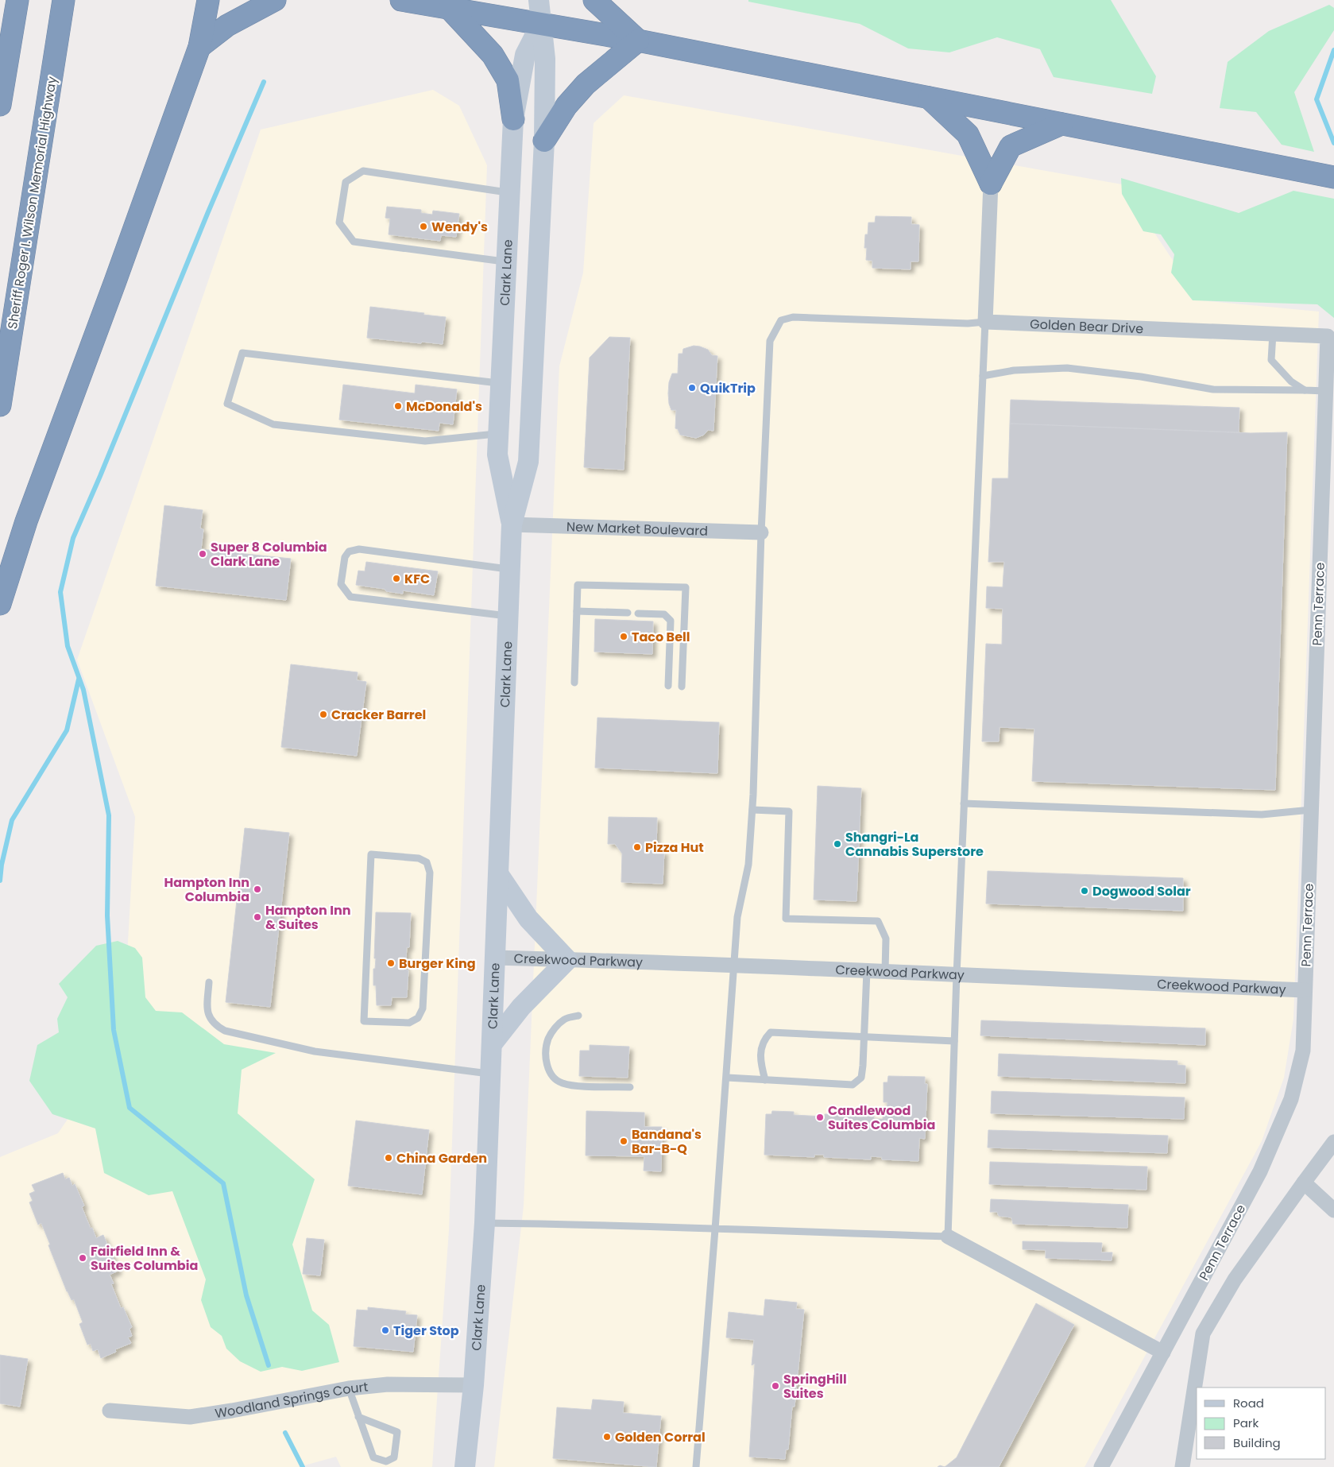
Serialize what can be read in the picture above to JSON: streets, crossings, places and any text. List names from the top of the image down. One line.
{"streets":{"highway":["Sheriff Roger I. Wilson Memorial Highway"],"main road":["Clark Lane"],"street":["Golden Bear Drive","New Market Boulevard","Penn Terrace","Creekwood Parkway","Woodland Springs Court"]},"crossings":[["Clark Lane","New Market Boulevard"],["Clark Lane","Creekwood Parkway"],["Clark Lane","Woodland Springs Court"],["Golden Bear Drive","Penn Terrace"],["Penn Terrace","Creekwood Parkway"]],"places":["Wendy's","QuikTrip","McDonald's","Super 8 Columbia Clark Lane","KFC","Taco Bell","Cracker Barrel","Shangri-La Cannabis Superstore","Pizza Hut","Hampton Inn Columbia","Dogwood Solar","Hampton Inn & Suites","Burger King","Candlewood Suites Columbia","Bandana's Bar-B-Q","China Garden","Fairfield Inn & Suites Columbia","Tiger Stop","SpringHill Suites","Golden Corral"],"legend":["Road","Park","Building"]}
